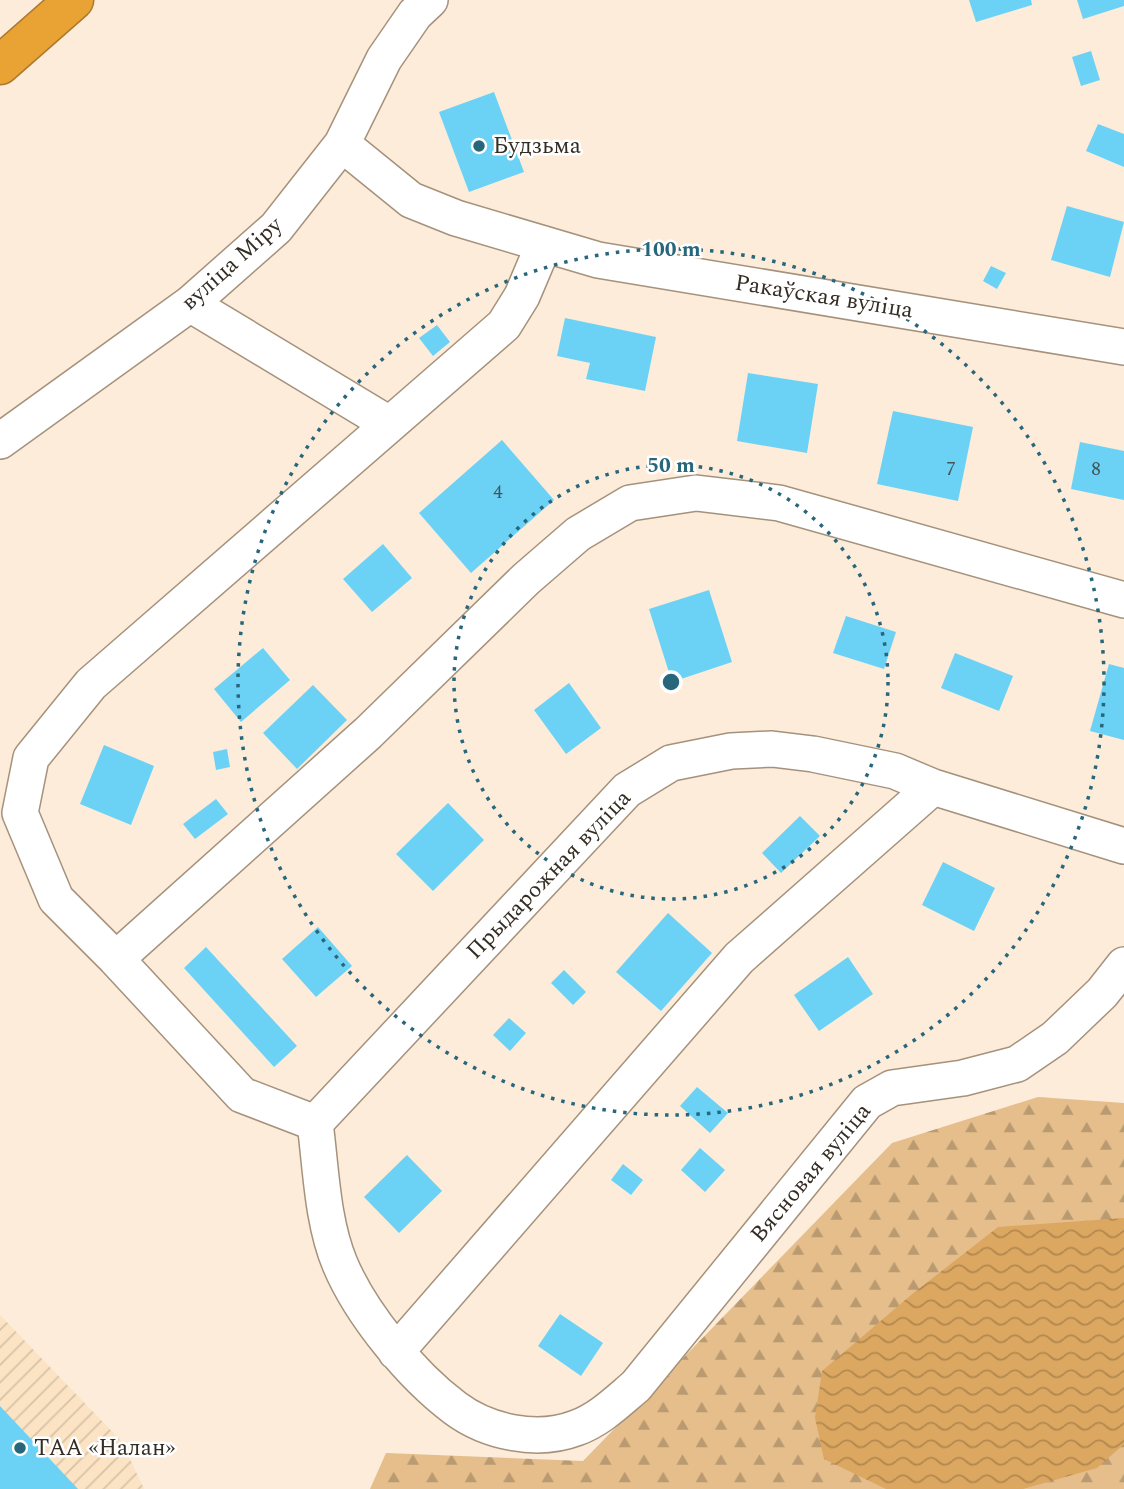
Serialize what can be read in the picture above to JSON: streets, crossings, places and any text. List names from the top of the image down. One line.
{"streets":{"street":["вуліца Міру","Ракаўская вуліца","Прыдарожная вуліца","Вясновая вуліца"]},"crossings":[["вуліца Міру","Ракаўская вуліца"]],"places":["Будзьма","ТАА «Налан»"],"house_numbers":["7","8","4"],"rings":["100 m","50 m"]}
